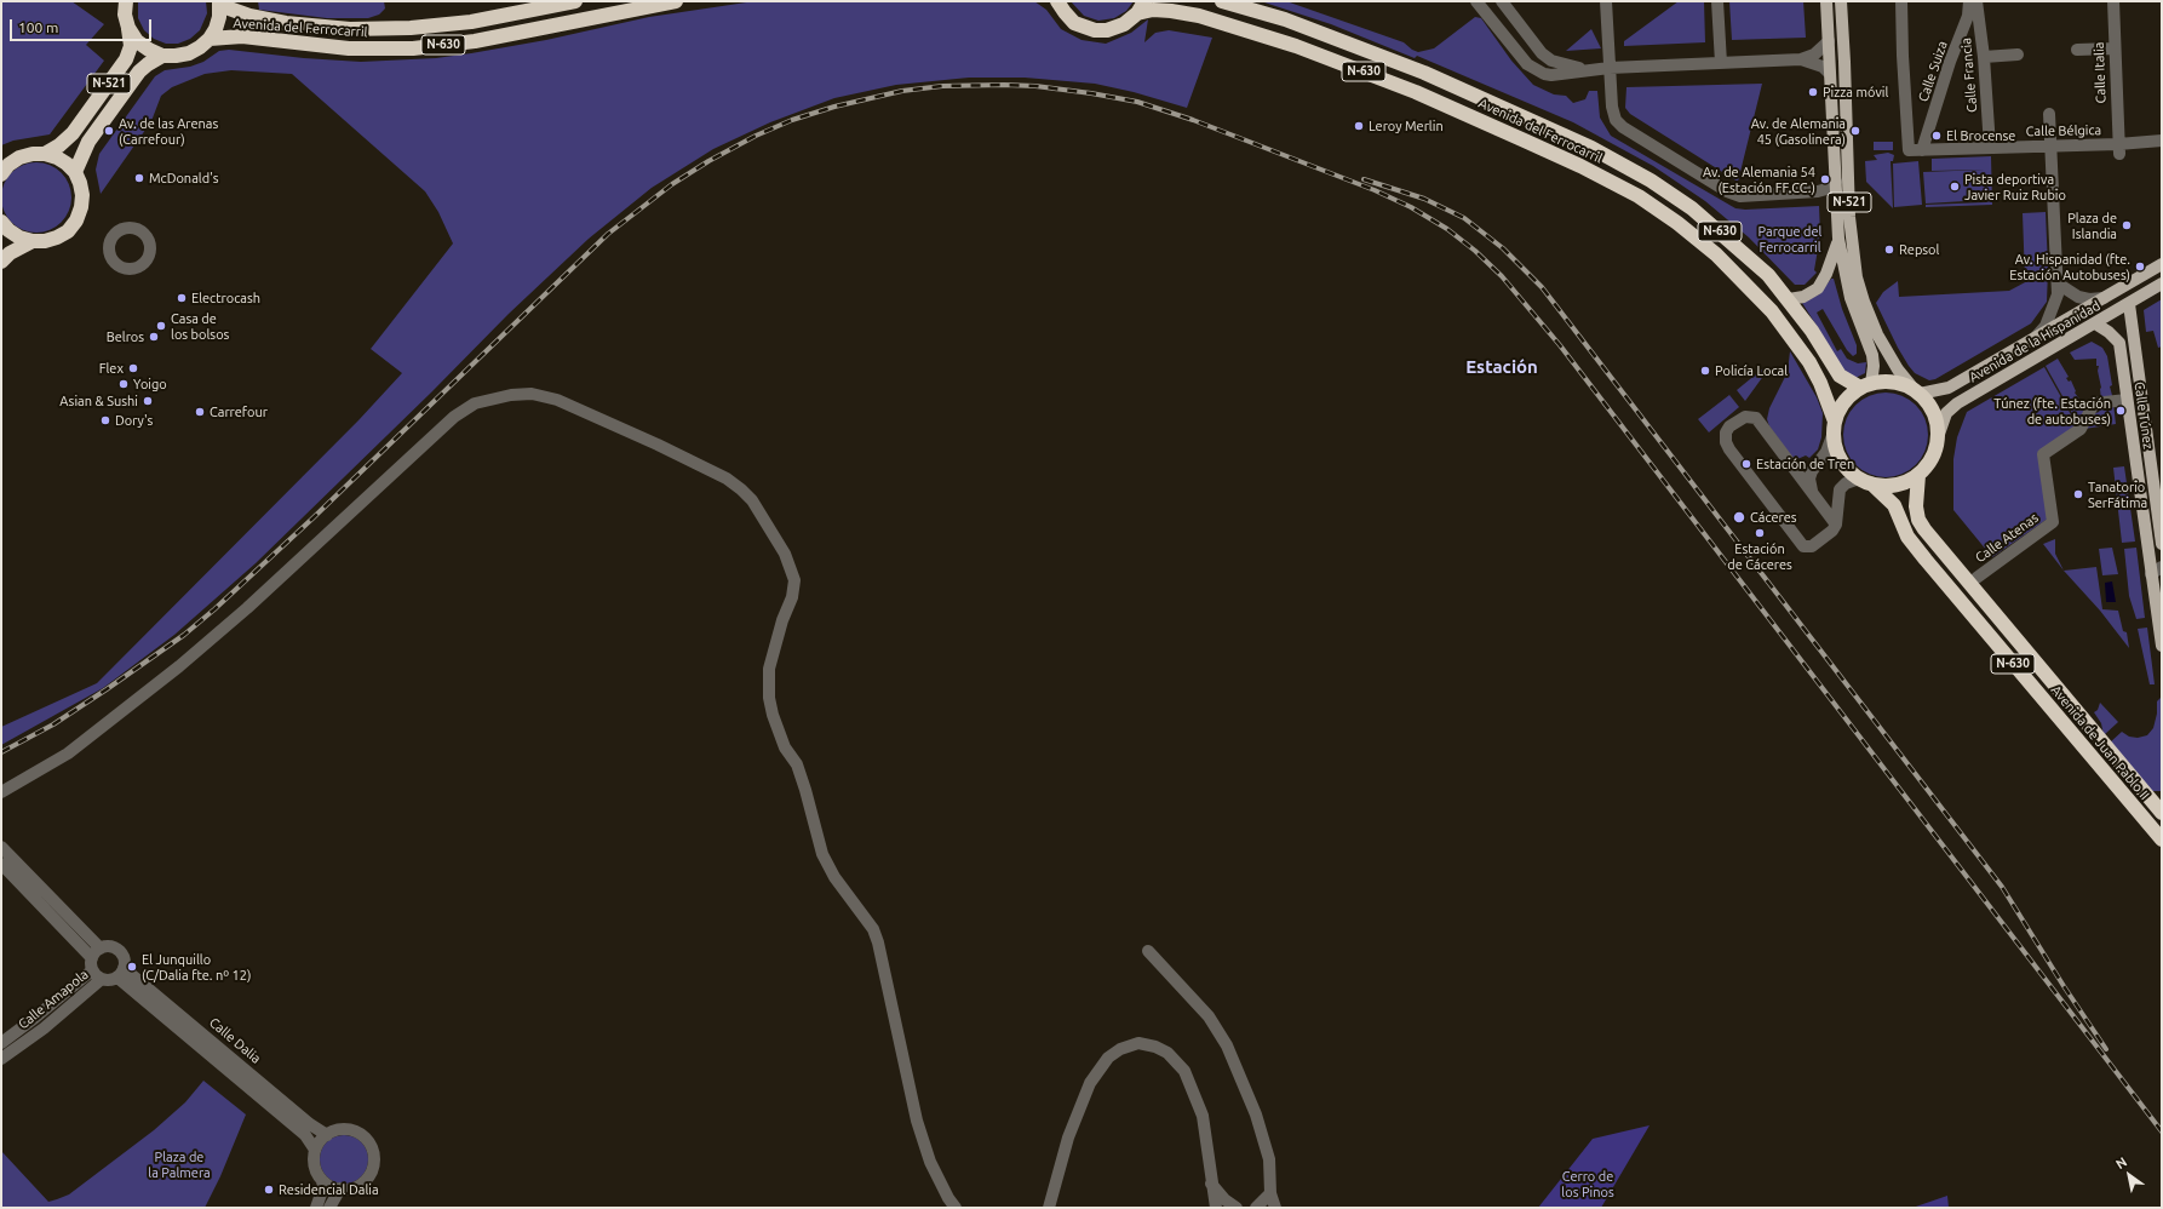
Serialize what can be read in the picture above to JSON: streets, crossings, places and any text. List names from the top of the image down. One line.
{"streets":{"highway":["Avenida del Ferrocarril","N-630","N-521","Avenida de Juan Pablo II"],"main road":["Avenida de la Hispanidad","Calle Túnez"],"street":["Calle Suiza","Calle Italia","Calle Francia","Calle Bélgica","Calle Atenas","Calle Amapola","Calle Dalia"]},"crossings":[["Avenida del Ferrocarril","N-630"],["Avenida del Ferrocarril","N-521"],["Avenida del Ferrocarril","Avenida de la Hispanidad"],["Avenida del Ferrocarril","Avenida de Juan Pablo II"],["N-630","N-521"],["N-630","Avenida de la Hispanidad"],["N-630","Avenida de Juan Pablo II"],["Calle Suiza","Calle Bélgica"],["Calle Italia","Calle Bélgica"],["Calle Francia","Calle Bélgica"],["N-521","Avenida de la Hispanidad"],["N-521","Avenida de Juan Pablo II"],["Avenida de la Hispanidad","Calle Túnez"],["Avenida de la Hispanidad","Avenida de Juan Pablo II"],["Calle Túnez","Calle Atenas"],["Calle Amapola","Calle Dalia"]],"districts":["Estación"],"parks":["Parque del Ferrocarril","Plaza de la Palmera","Cerro de los Pinos"],"places":["Pizza móvil","Leroy Merlin","Av. de las Arenas (Carrefour)","Av. de Alemania 45 (Gasolinera)","El Brocense","McDonald's","Av. de Alemania 54 (Estación FF.CC.)","Pista deportiva Javier Ruiz Rubio","Plaza de Islandia","Repsol","Av. Hispanidad (fte. Estación Autobuses)","Electrocash","Casa de los bolsos","Belros","Flex","Policía Local","Yoigo","Asian & Sushi","Túnez (fte. Estación de autobuses)","Carrefour","Dory's","Estación de Tren","Tanatorio SerFátima","Cáceres","Estación de Cáceres","El Junquillo (C/Dalia fte. nº 12)","Residencial Dalia"],"scale_bar":"100 m","north":"top left"}
